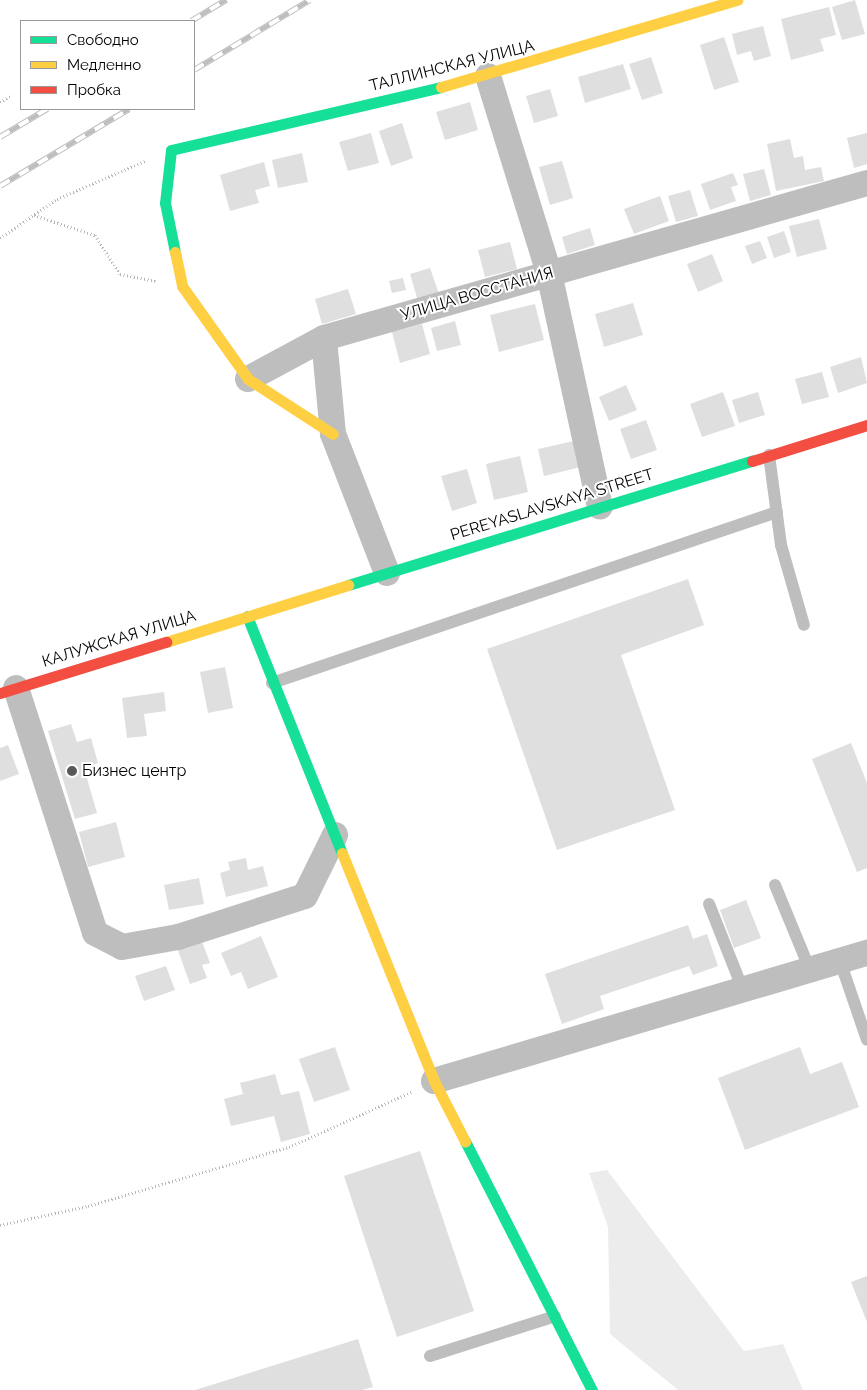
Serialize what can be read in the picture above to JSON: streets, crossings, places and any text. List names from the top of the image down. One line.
{"streets":{"street":["ТАЛЛИНСКАЯ УЛИЦА","УЛИЦА ВОССТАНИЯ","PEREYASLAVSKAYA STREET","КАЛУЖСКАЯ УЛИЦА"]},"crossings":[["PEREYASLAVSKAYA STREET","КАЛУЖСКАЯ УЛИЦА"]],"places":["Бизнес центр"],"legend":["Свободно","Медленно","Пробка"]}
